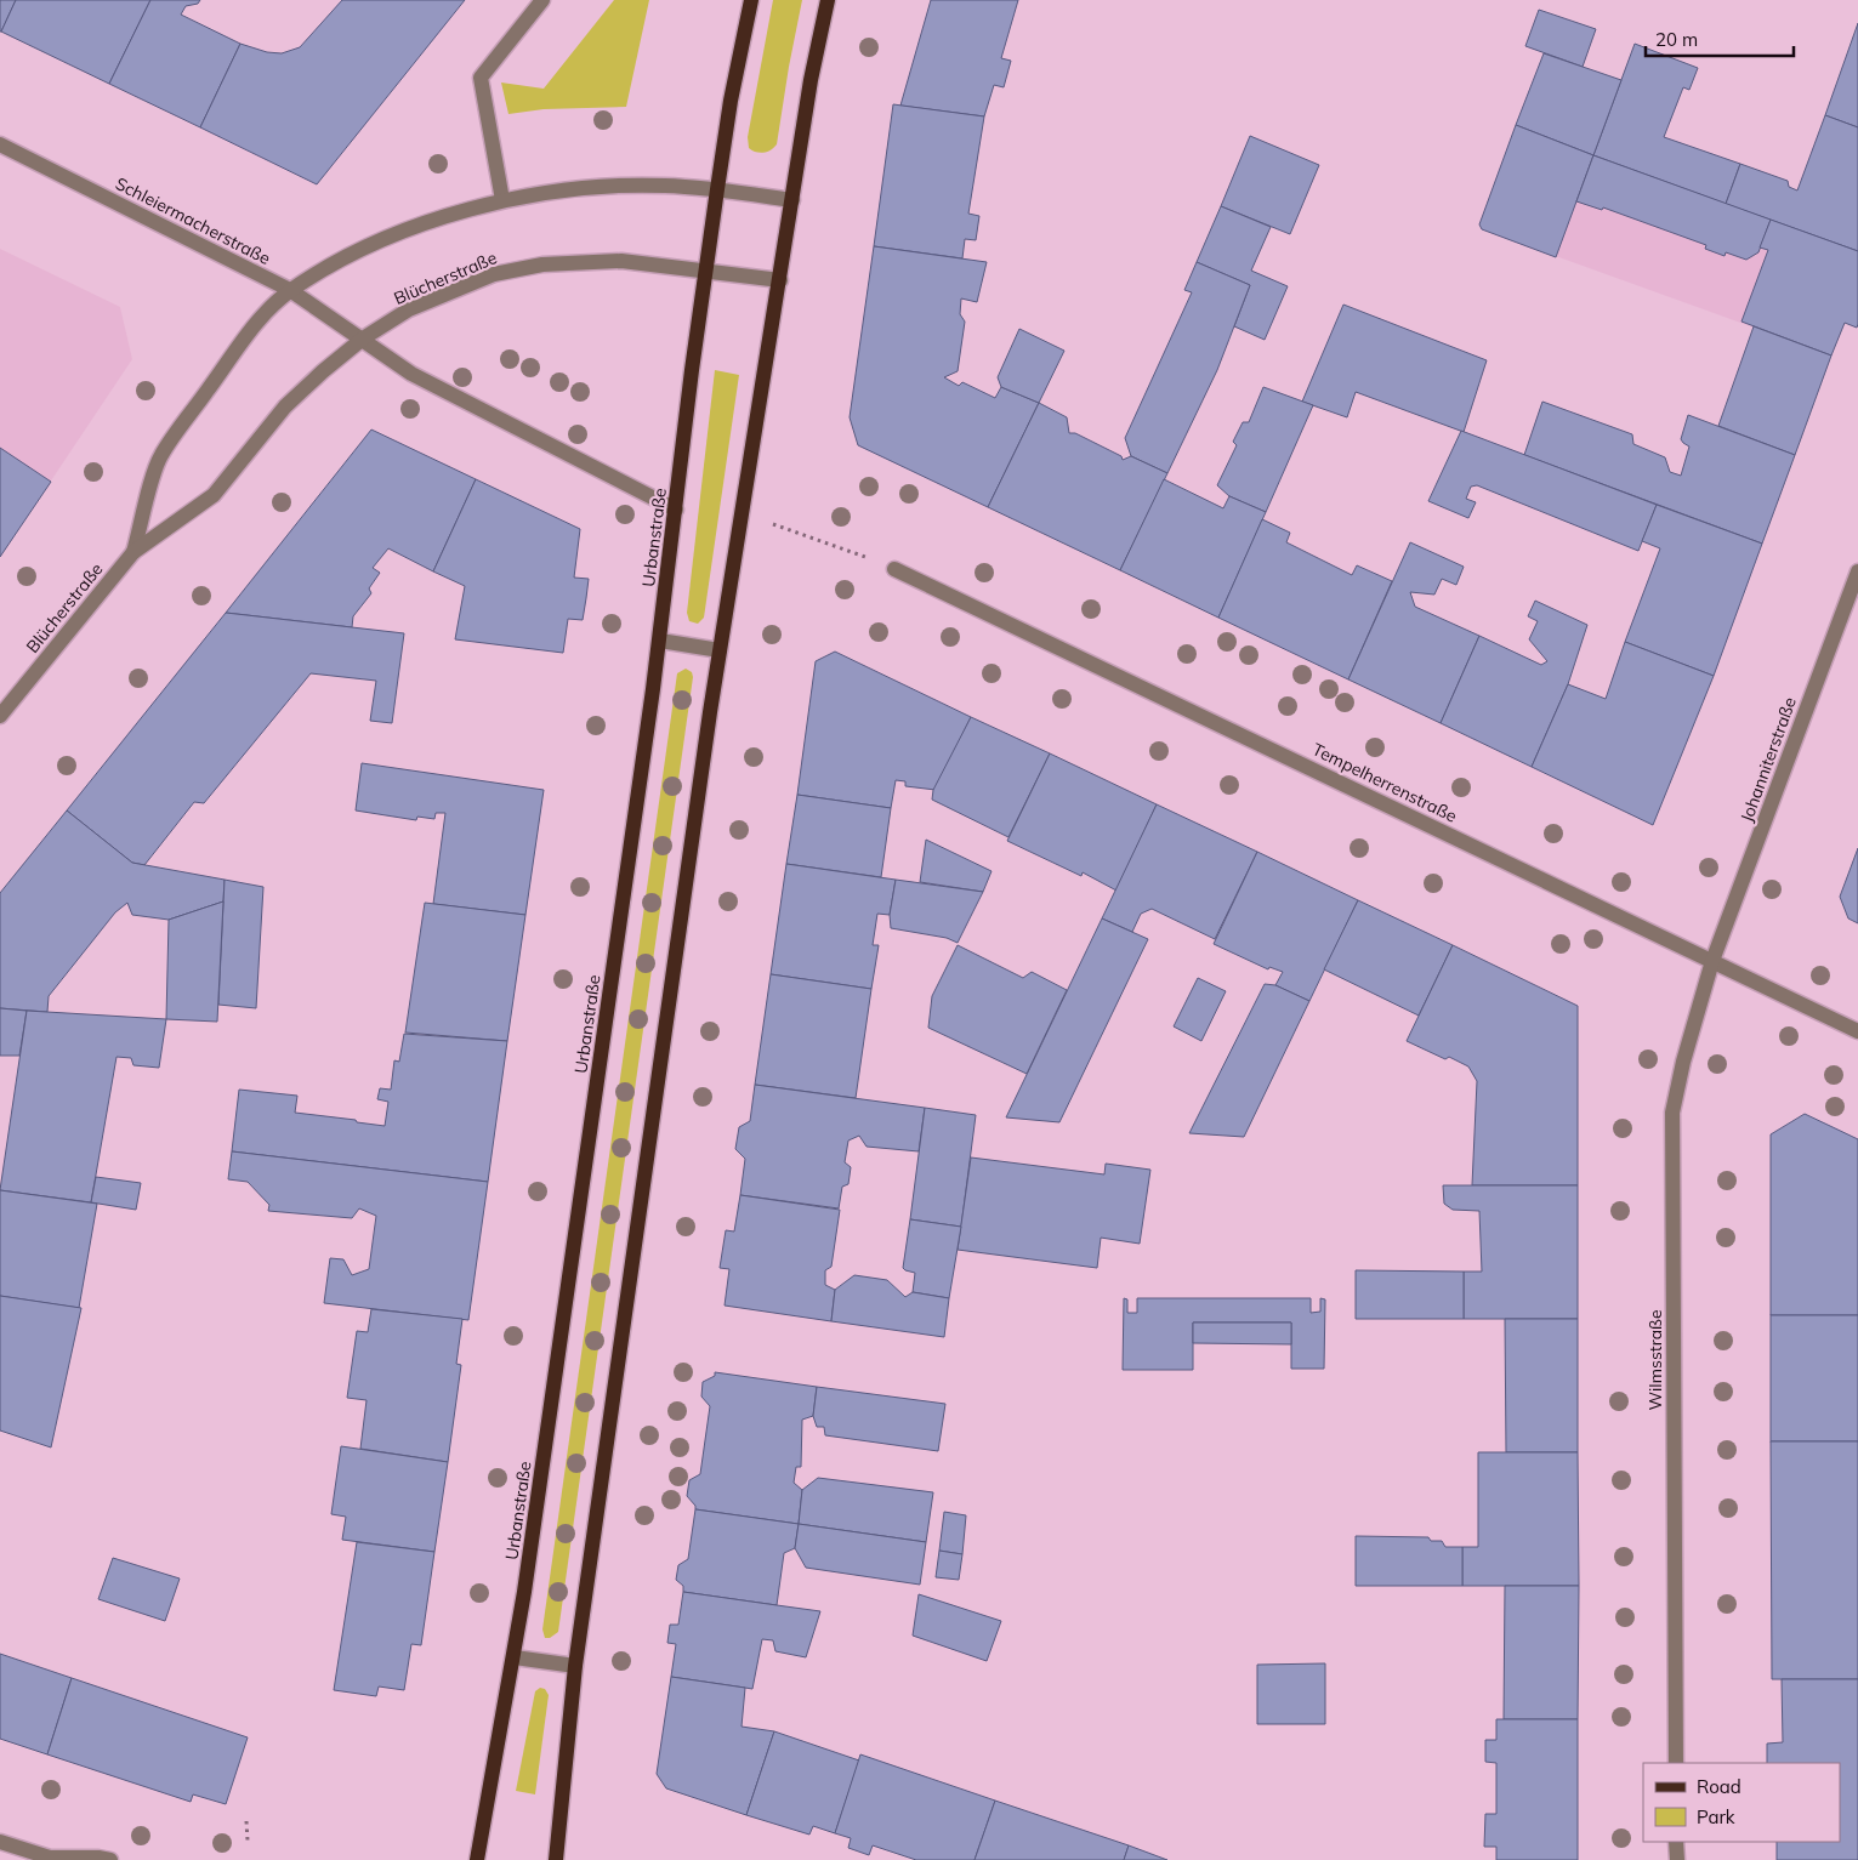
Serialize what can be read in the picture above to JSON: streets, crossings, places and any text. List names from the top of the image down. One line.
{"streets":{"main road":["Urbanstraße"],"street":["Schleiermacherstraße","Blücherstraße","Johanniterstraße","Tempelherrenstraße","Wilmsstraße"]},"crossings":[["Schleiermacherstraße","Blücherstraße"],["Schleiermacherstraße","Urbanstraße"],["Blücherstraße","Urbanstraße"],["Johanniterstraße","Tempelherrenstraße"],["Johanniterstraße","Wilmsstraße"],["Tempelherrenstraße","Wilmsstraße"]],"legend":["Road","Park"],"scale_bar":"20 m"}
